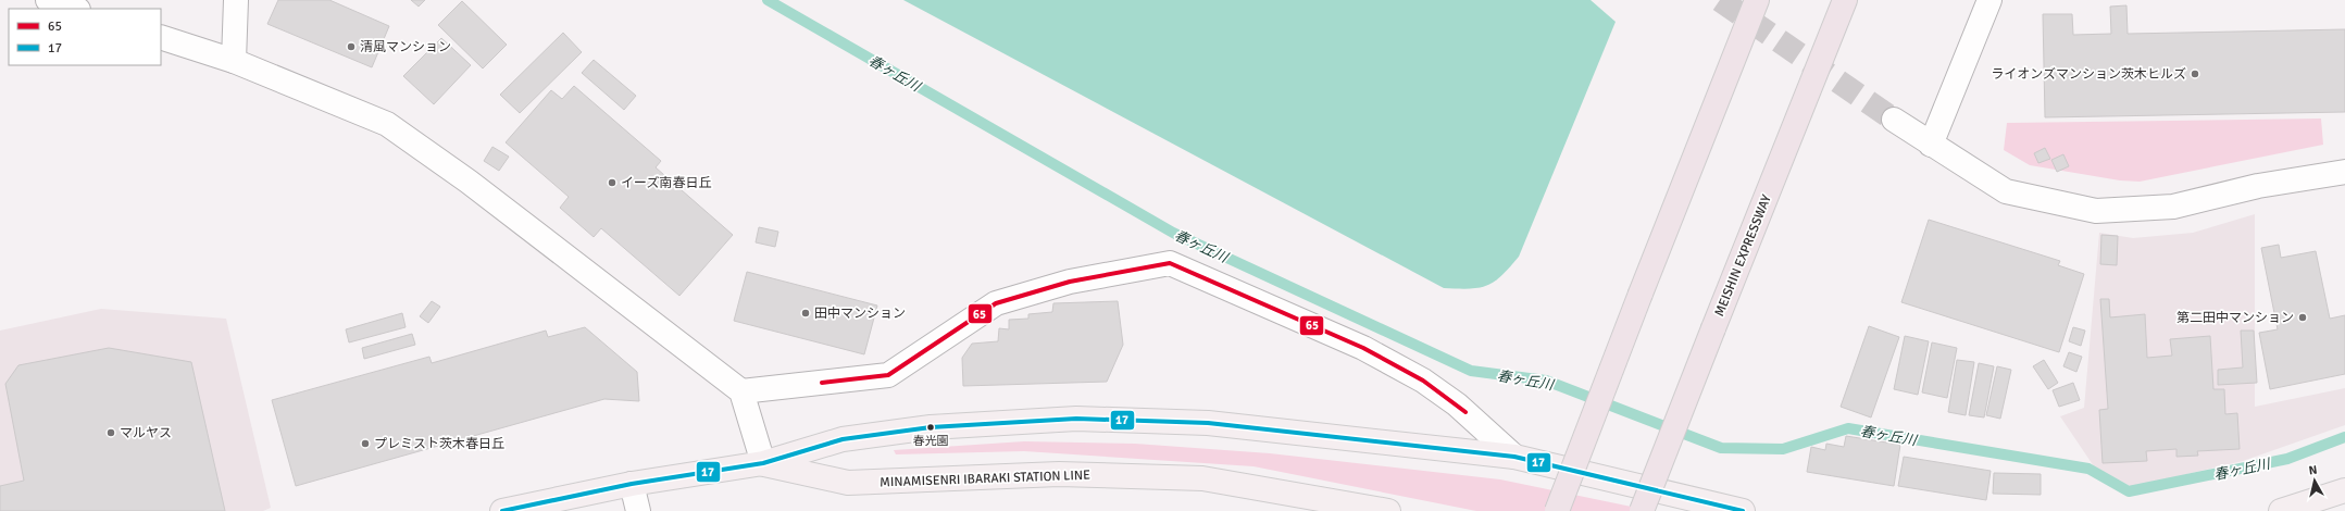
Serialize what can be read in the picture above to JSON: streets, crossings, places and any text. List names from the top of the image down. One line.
{"streets":{"highway":["MEISHIN EXPRESSWAY"],"main road":["MINAMISENRI IBARAKI STATION LINE"]},"water":["春ヶ丘川"],"places":["清風マンション","ライオンズマンション茨木ヒルズ","イーズ南春日丘","田中マンション","第二田中マンション","春光園","マルヤス","プレミスト茨木春日丘"],"lines":["transit line 65","transit line 17"],"legend":["65","17"],"north":"top"}
